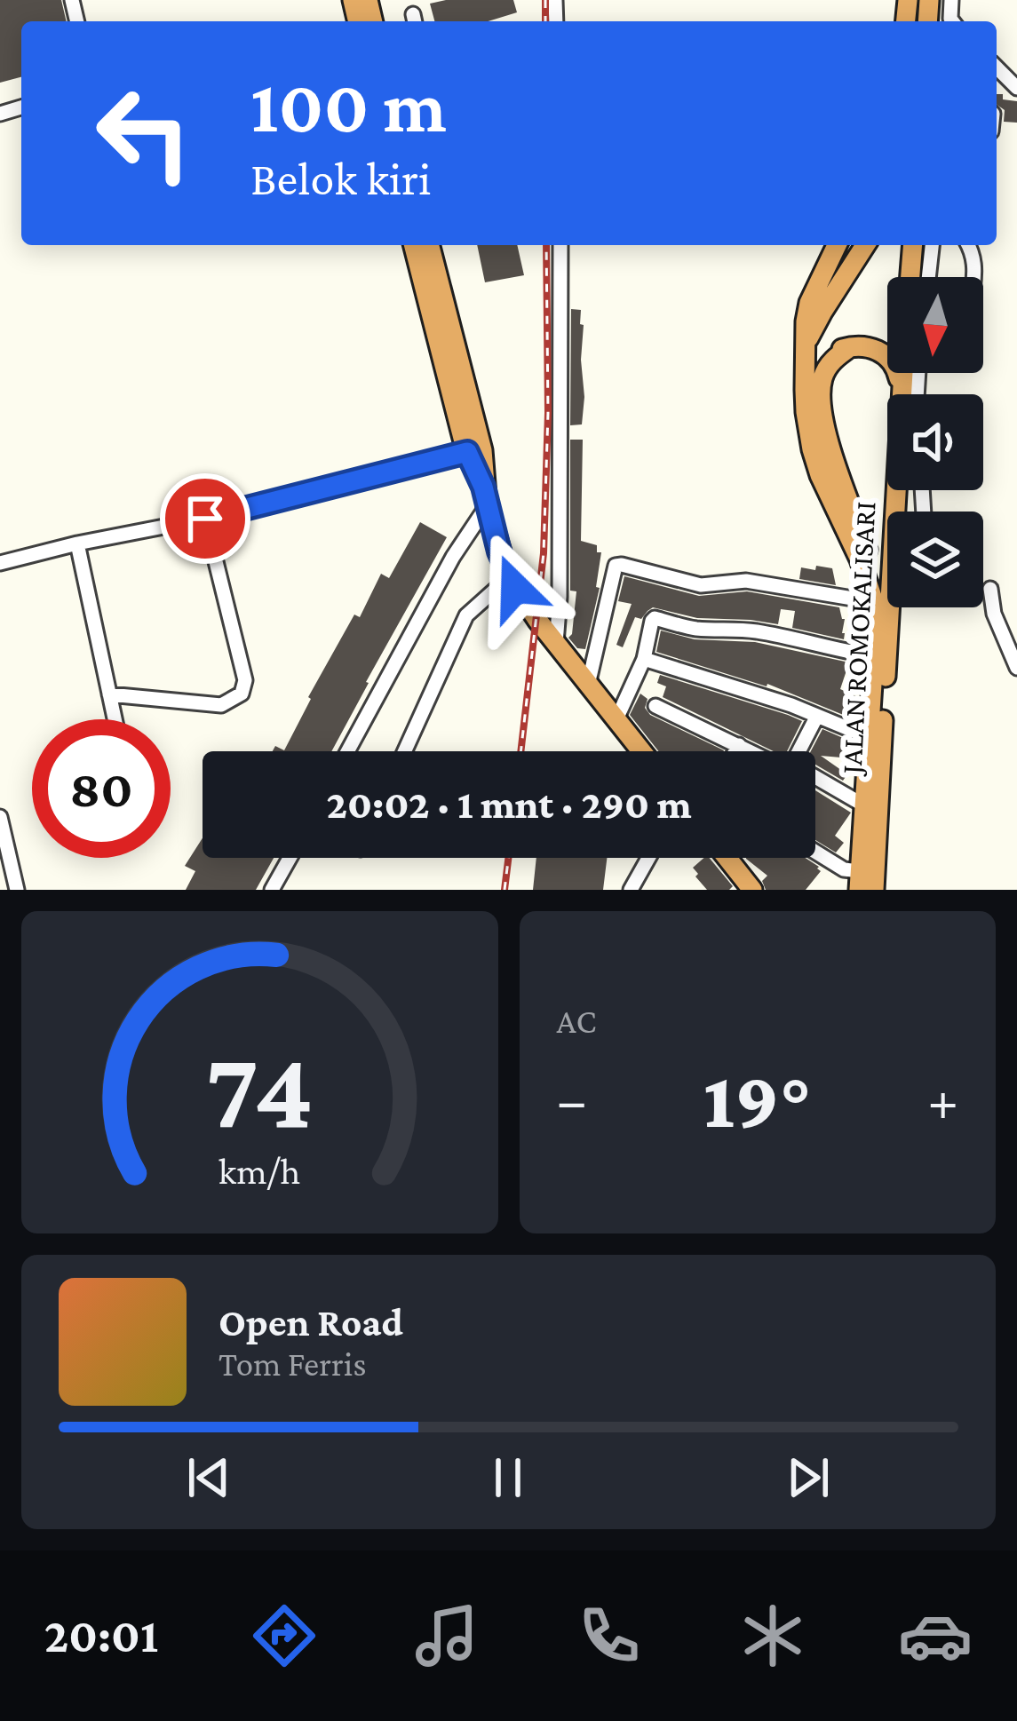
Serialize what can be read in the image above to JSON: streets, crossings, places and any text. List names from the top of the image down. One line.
{"streets":{"highway":["JALAN ROMOKALISARI"]},"north":"bottom","page":{"turn":["100 m","Belok kiri"],"limit":"80","trip":"20:02 · 1 mnt · 290 m","tile":"AC","heat":["−","19°","+"],"song":["Open Road","Tom Ferris"],"tabs":"20:01","gauge":["74","km/h"]}}
